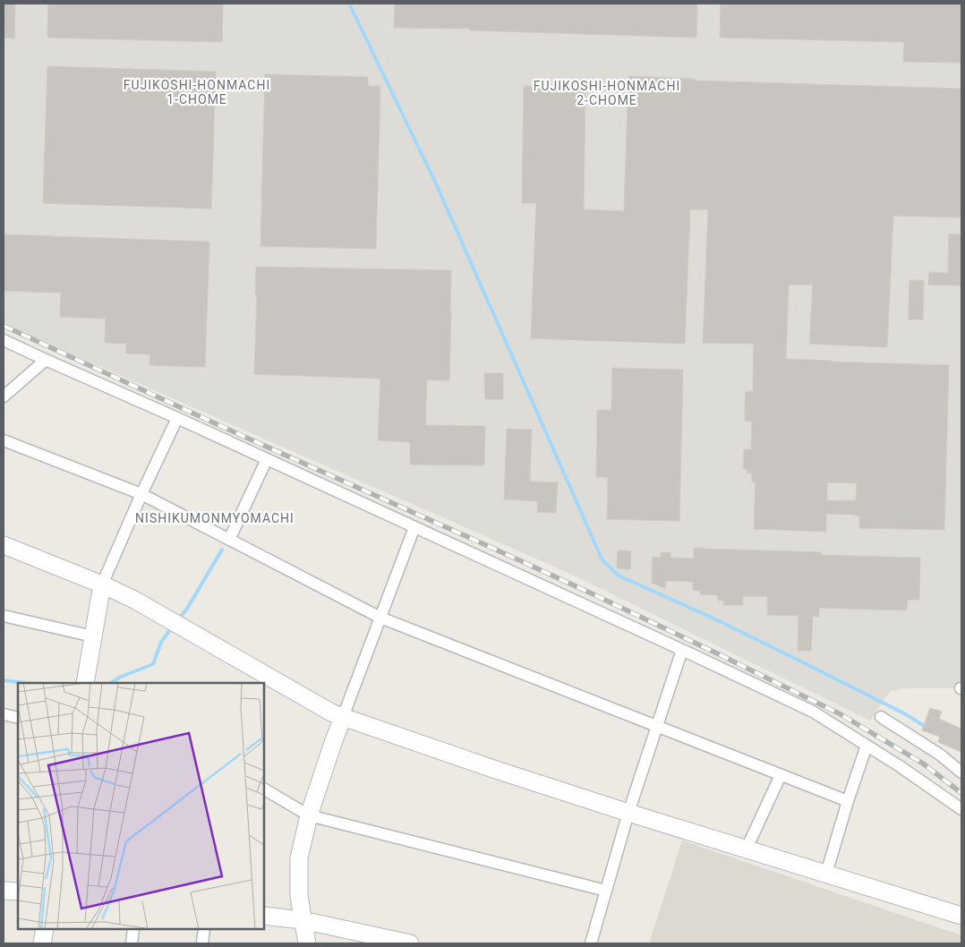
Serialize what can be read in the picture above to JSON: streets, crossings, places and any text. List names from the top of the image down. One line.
{"districts":["FUJIKOSHI-HONMACHI 1-CHOME","FUJIKOSHI-HONMACHI 2-CHOME","NISHIKUMONMYOMACHI"]}
